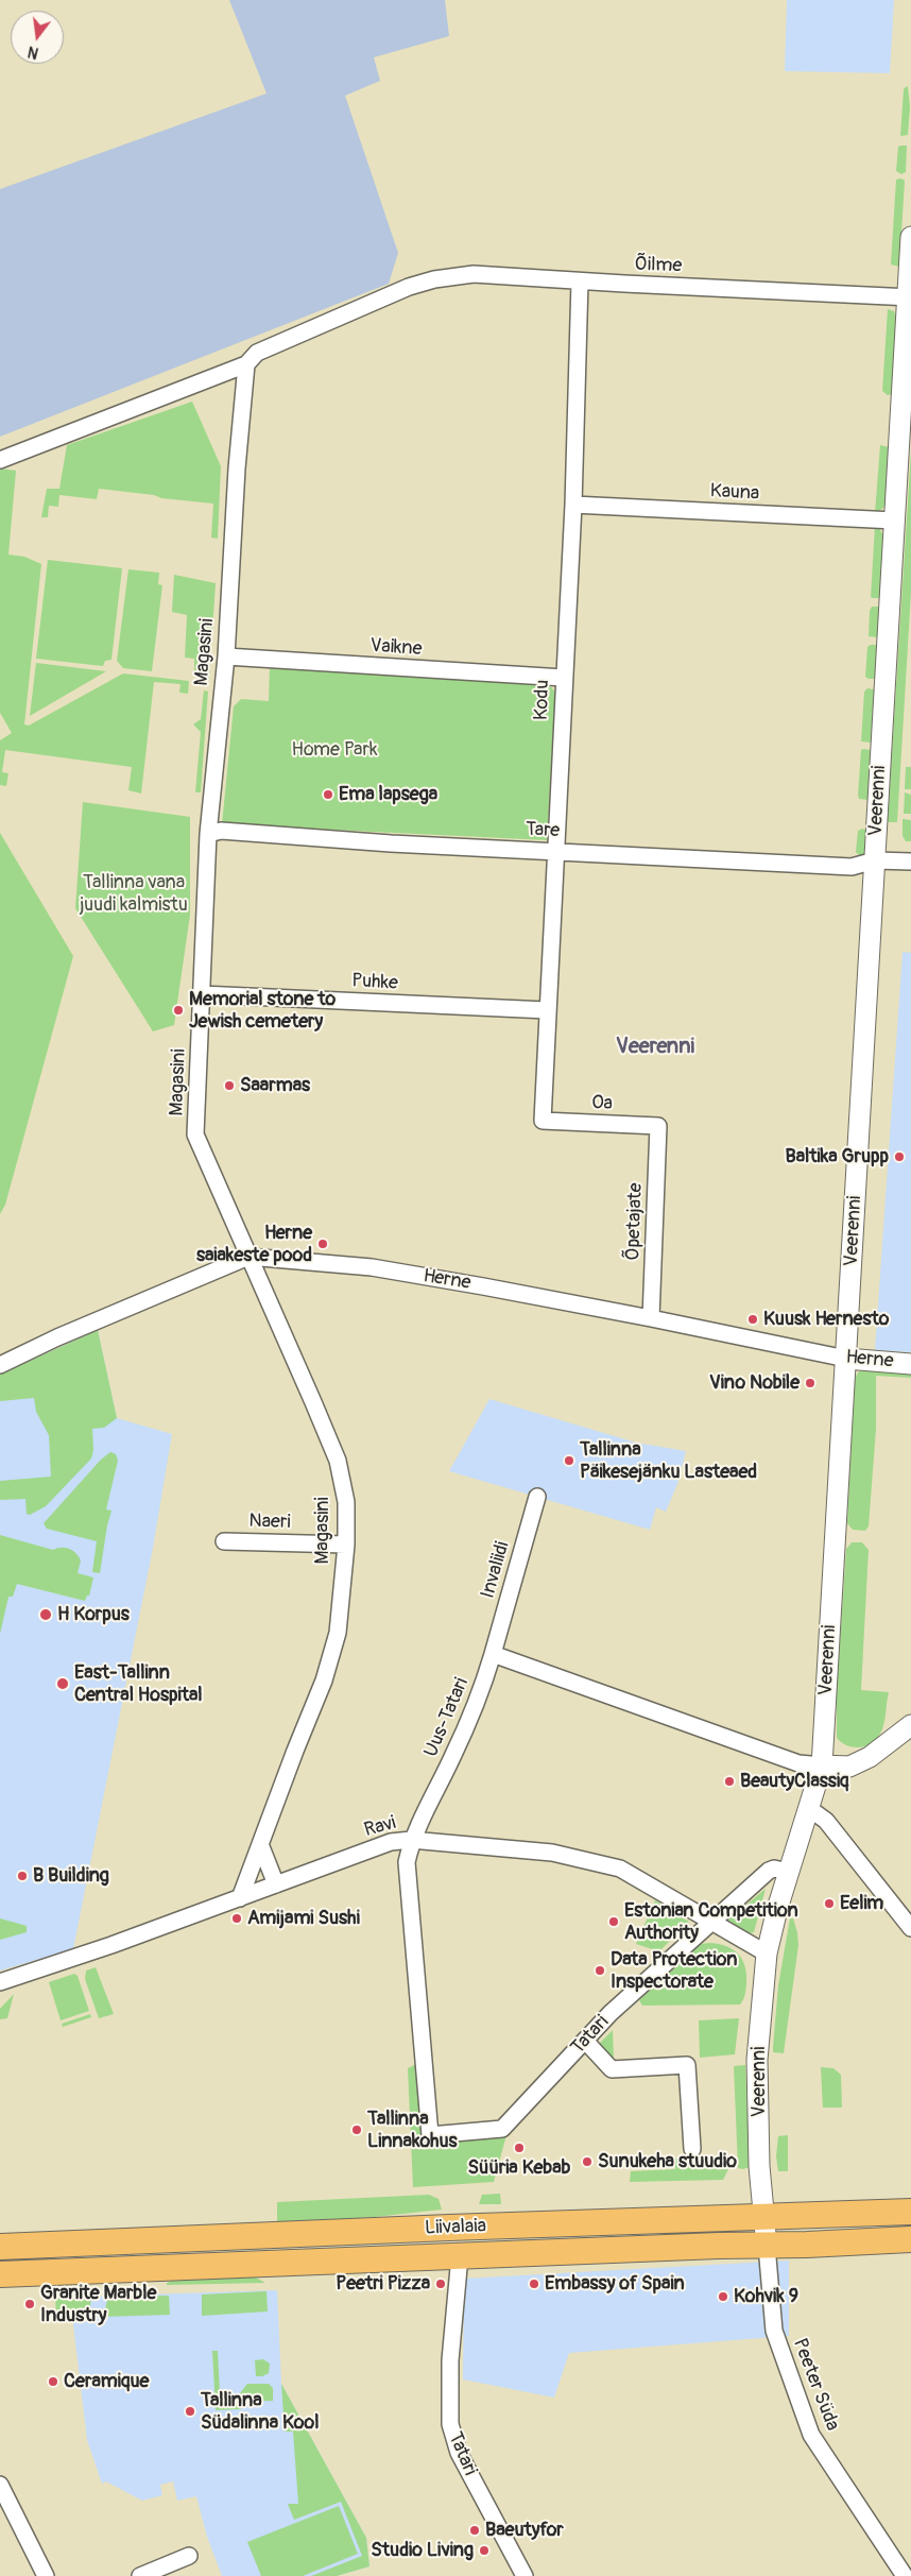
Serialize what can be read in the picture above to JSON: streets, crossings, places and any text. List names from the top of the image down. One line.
{"streets":{"main road":["Liivalaia"],"street":["Õilme","Kauna","Vaikne","Magasini","Kodu","Veerenni","Tare","Puhke","Oa","Õpetajate","Herne","Naeri","Invaliidi","Uus-Tatari","Ravi","Tatari","Peeter Süda"]},"crossings":[["Õilme","Magasini"],["Õilme","Kodu"],["Õilme","Veerenni"],["Kauna","Kodu"],["Kauna","Veerenni"],["Vaikne","Magasini"],["Vaikne","Kodu"],["Magasini","Tare"],["Magasini","Puhke"],["Magasini","Herne"],["Magasini","Naeri"],["Magasini","Ravi"],["Kodu","Tare"],["Kodu","Puhke"],["Kodu","Oa"],["Veerenni","Tare"],["Veerenni","Herne"],["Veerenni","Ravi"],["Veerenni","Tatari"],["Veerenni","Liivalaia"],["Veerenni","Peeter Süda"],["Oa","Õpetajate"],["Õpetajate","Herne"],["Invaliidi","Uus-Tatari"],["Uus-Tatari","Ravi"],["Uus-Tatari","Tatari"],["Ravi","Tatari"],["Tatari","Liivalaia"],["Liivalaia","Peeter Süda"]],"districts":["Veerenni"],"parks":["Home Park","Tallinna vana juudi kalmistu"],"places":["Ema lapsega","Memorial stone to Jewish cemetery","Saarmas","Baltika Grupp","Herne saiakeste pood","Kuusk Hernesto","Vino Nobile","Tallinna Päikesejänku Lasteaed","H Korpus","East-Tallinn Central Hospital","BeautyClassiq","B Building","Eelim","Amijami Sushi","Estonian Competition Authority","Data Protection Inspectorate","Tallinna Linnakohus","Süüria Kebab","Sunukeha stuudio","Peetri Pizza","Embassy of Spain","Kohvik 9","Granite Marble Industry","Ceramique","Tallinna Südalinna Kool","Baeutyfor","Studio Living"],"north":"bottom"}
